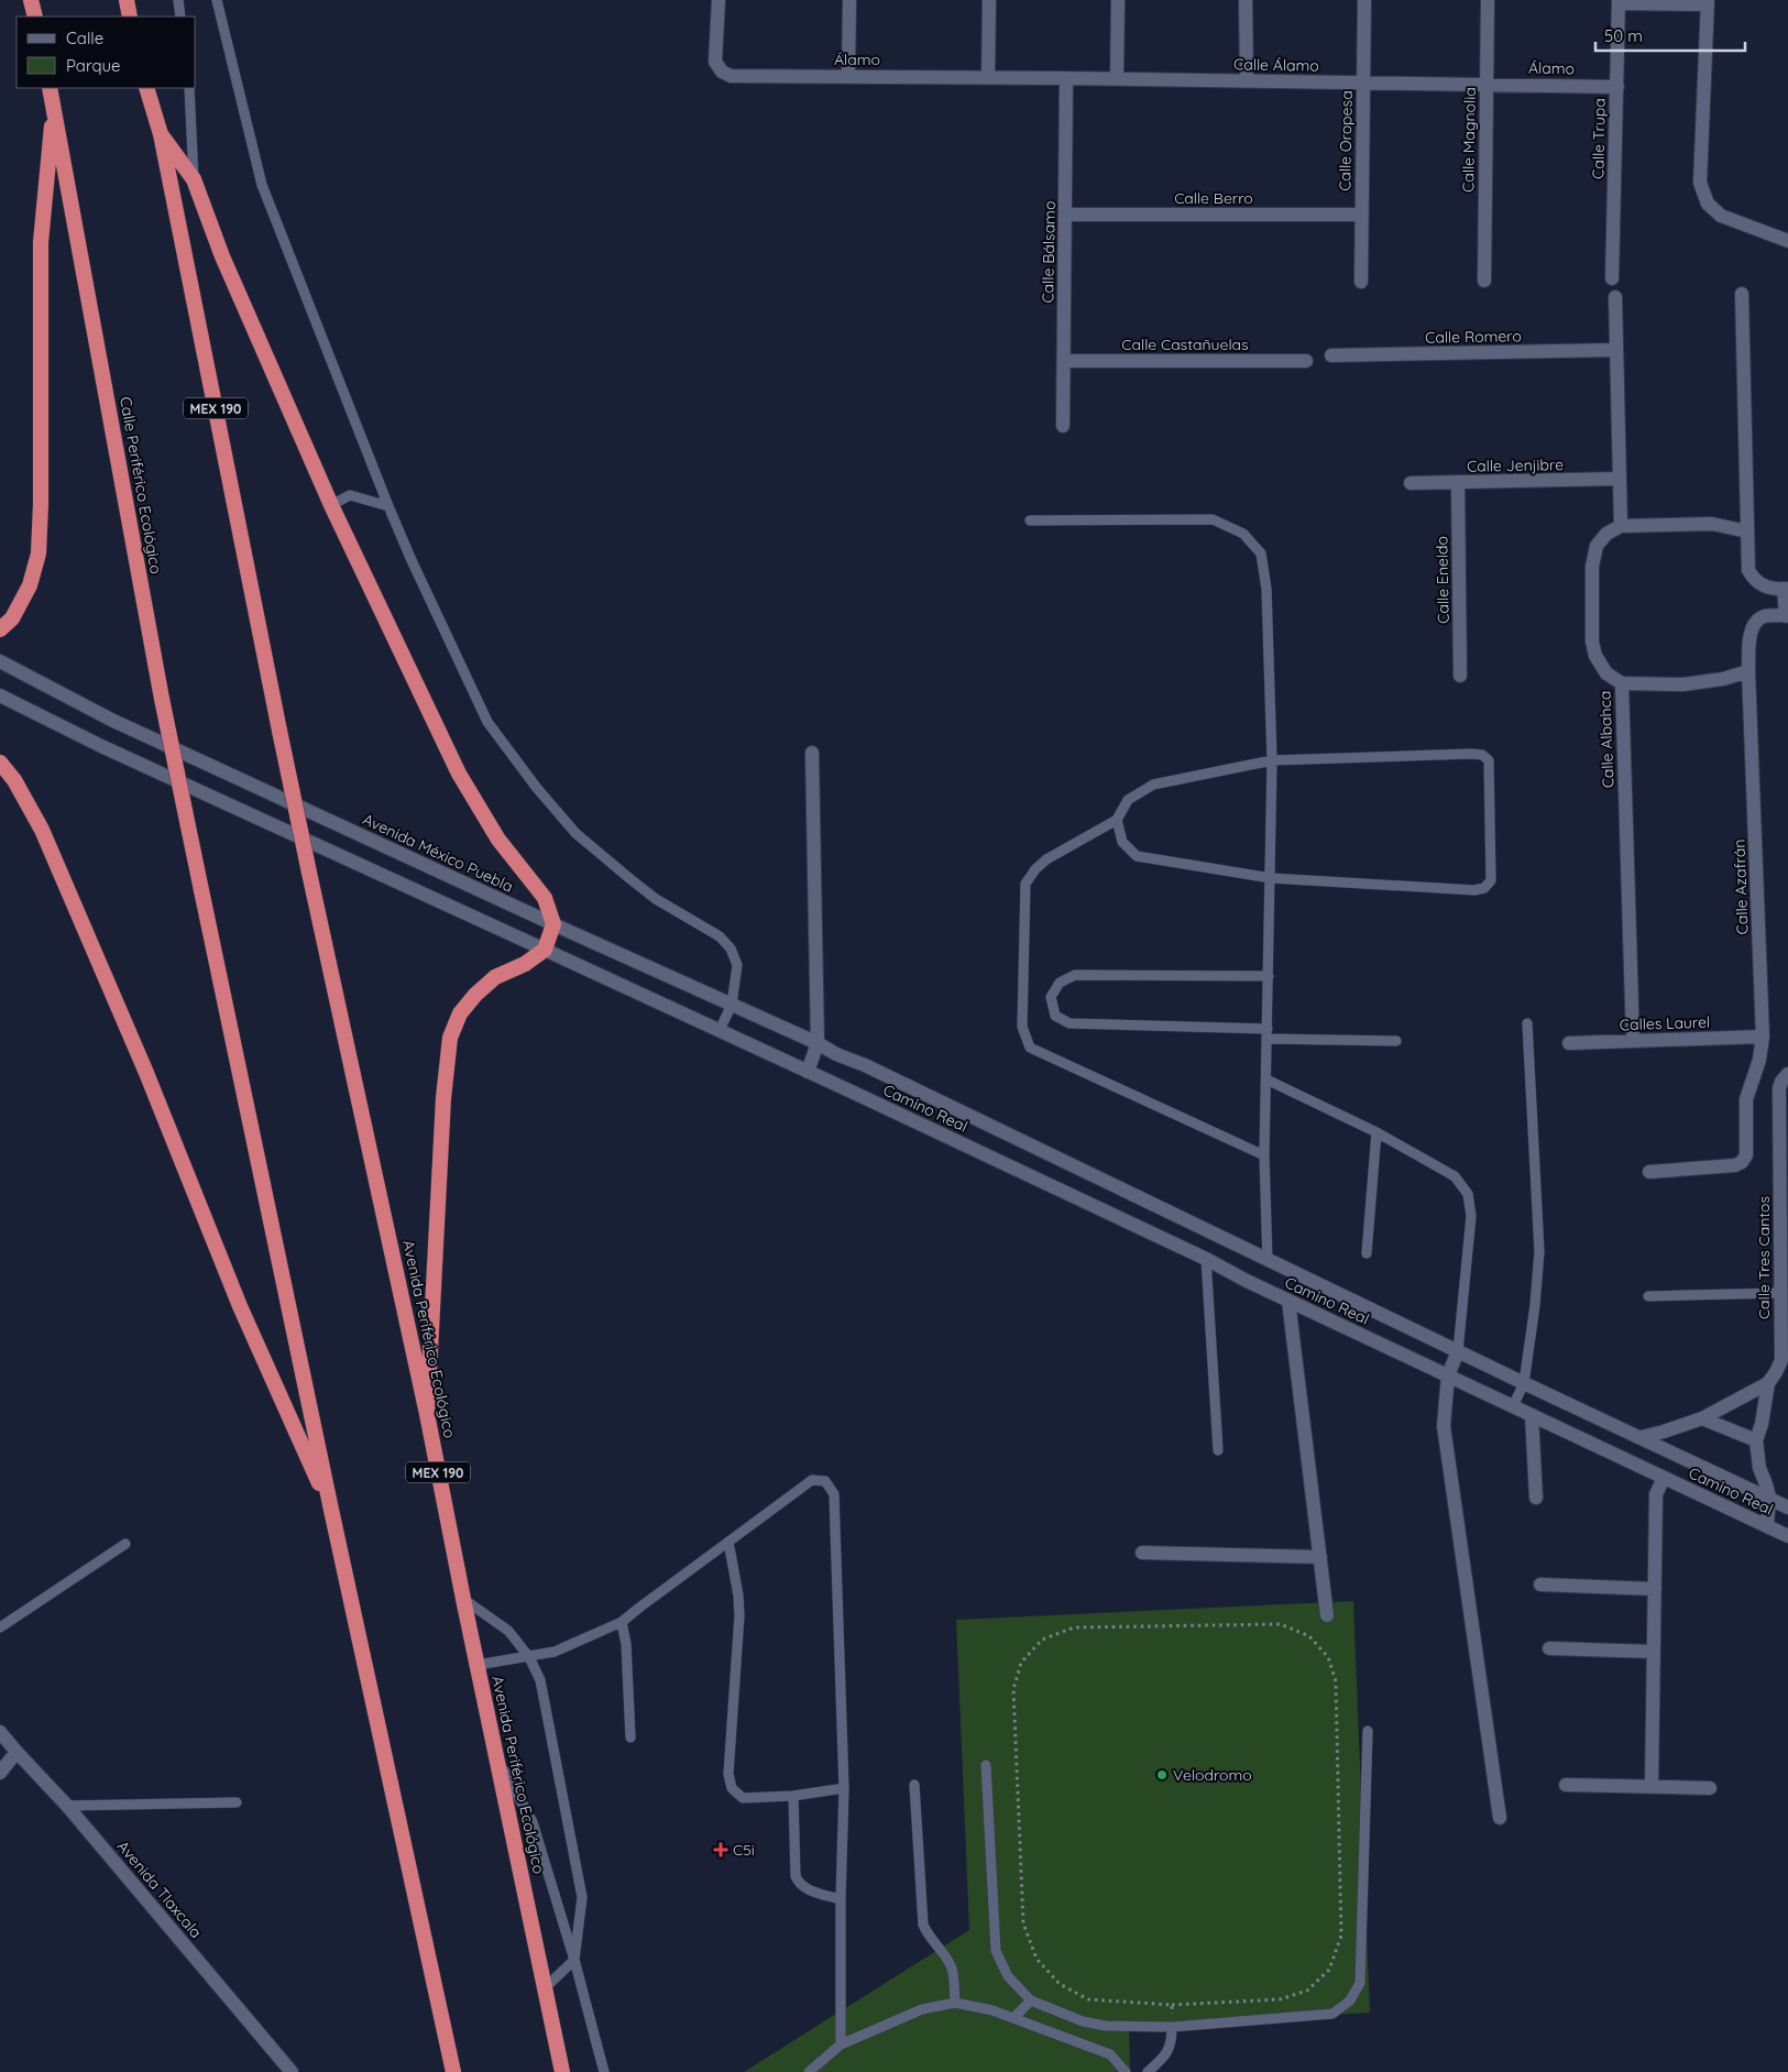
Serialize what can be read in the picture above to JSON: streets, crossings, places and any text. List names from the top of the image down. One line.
{"streets":{"highway":["MEX 190","Calle Periférico Ecológico","Avenida Periférico Ecológico"],"street":["Álamo","Calle Álamo","Calle Trupa","Calle Magnolia","Calle Oropesa","Calle Berro","Calle Bálsamo","Calle Romero","Calle Castañuelas","Calle Jenjibre","Calle Eneldo","Calle Albahca","Avenida México Puebla","Calle Azafrán","Calles Laurel","Camino Real","Calle Tres Cantos","Avenida Tlaxcala"]},"crossings":[["Álamo","Calle Álamo"],["Álamo","Calle Trupa"],["Álamo","Calle Magnolia"],["Álamo","Calle Bálsamo"],["Calle Álamo","Calle Magnolia"],["Calle Álamo","Calle Oropesa"],["Calle Álamo","Calle Bálsamo"],["Calle Oropesa","Calle Berro"],["Calle Berro","Calle Bálsamo"],["Calle Bálsamo","Calle Castañuelas"],["MEX 190","Avenida Periférico Ecológico"],["Calle Jenjibre","Calle Eneldo"],["Calle Albahca","Calles Laurel"],["Avenida México Puebla","Camino Real"],["Calle Azafrán","Calles Laurel"],["Camino Real","Calle Tres Cantos"]],"places":{"other":["Velodromo"],"health":["C5i"]},"legend":["Calle","Parque"],"scale_bar":"50 m"}
